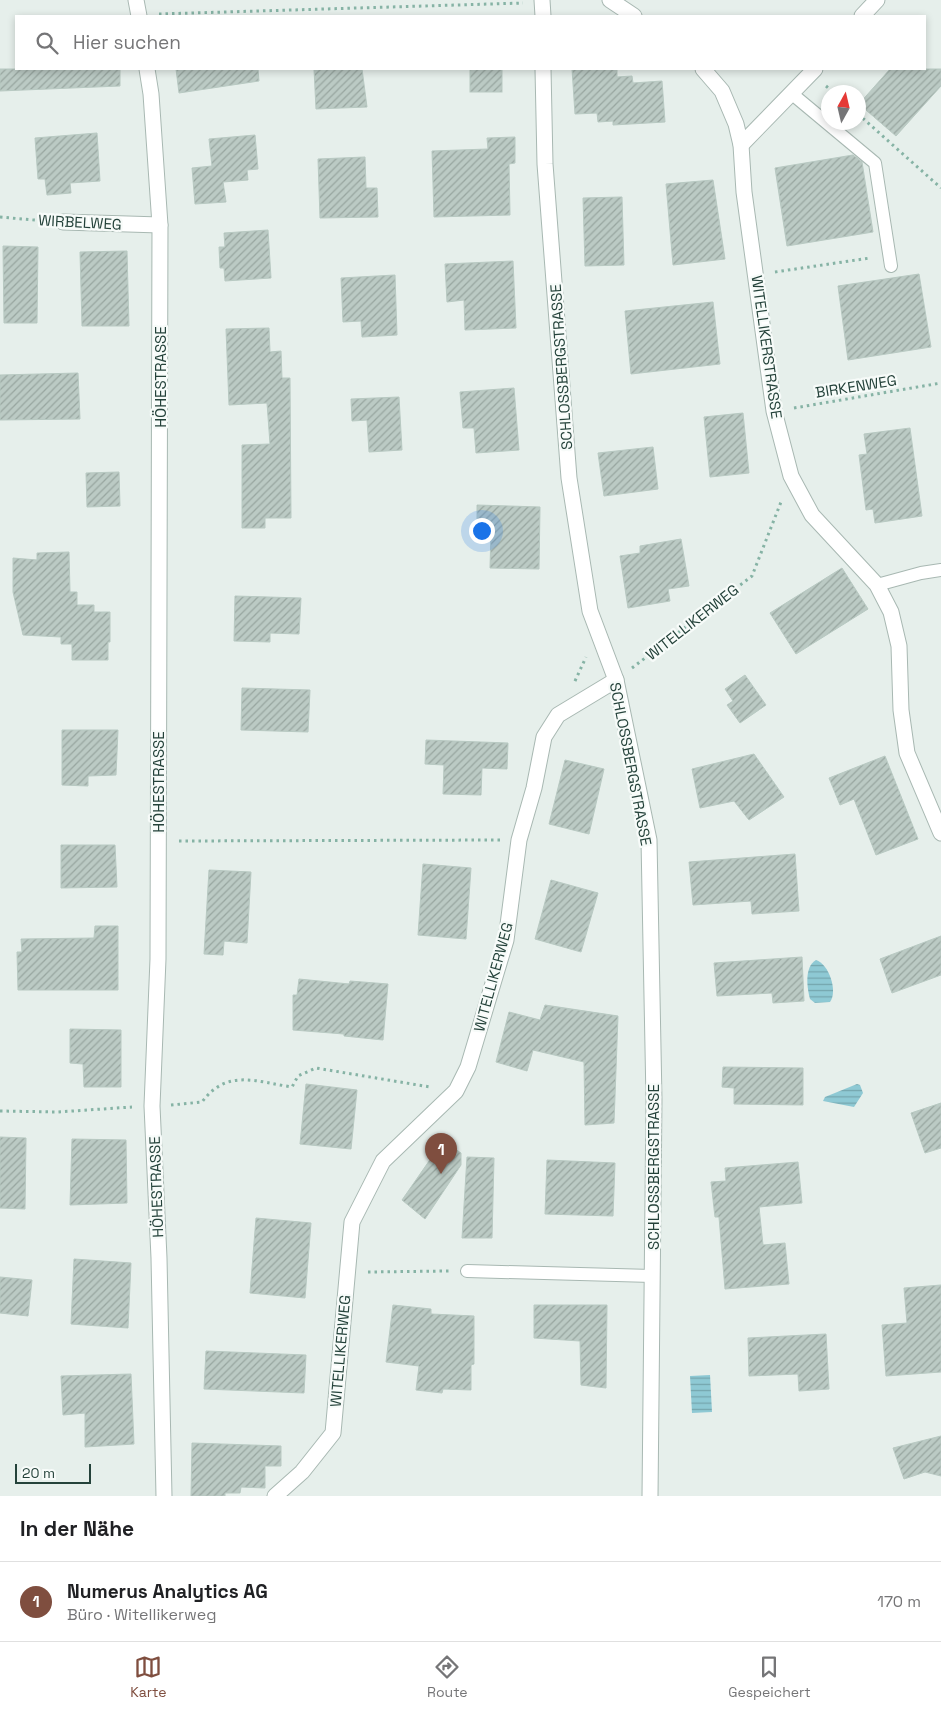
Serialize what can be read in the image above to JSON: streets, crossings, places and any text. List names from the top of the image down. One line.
{"streets":{"street":["WIRBELWEG","WITELLIKERSTRASSE","SCHLOSSBERGSTRASSE","HÖHESTRASSE","WITELLIKERWEG"],"path":["BIRKENWEG"]},"crossings":[["WIRBELWEG","HÖHESTRASSE"],["WITELLIKERSTRASSE","BIRKENWEG"],["WITELLIKERSTRASSE","WITELLIKERWEG"],["SCHLOSSBERGSTRASSE","WITELLIKERWEG"]],"scale_bar":"20 m","north":"top","page":{"search":"Hier suchen","pins":"1","scale":"20 m","heading":"In der Nähe","list":[{"mark":"1","name":"Numerus Analytics AG","note":"Büro · Witellikerweg","value":"170 m"}],"nav":["Karte","Route","Gespeichert"]}}
